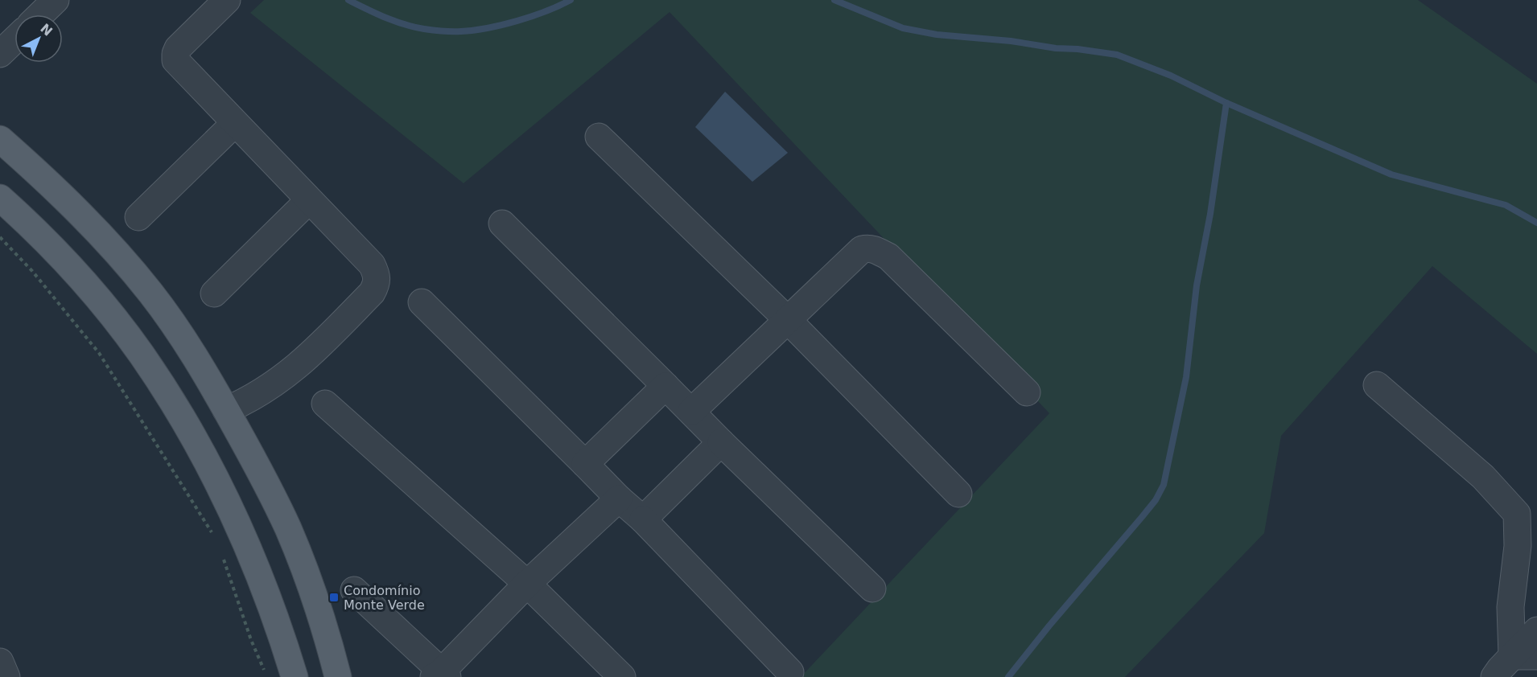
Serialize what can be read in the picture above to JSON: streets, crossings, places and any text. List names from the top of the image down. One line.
{"places":{"transit":["Condomínio Monte Verde"]},"north":"top right"}
